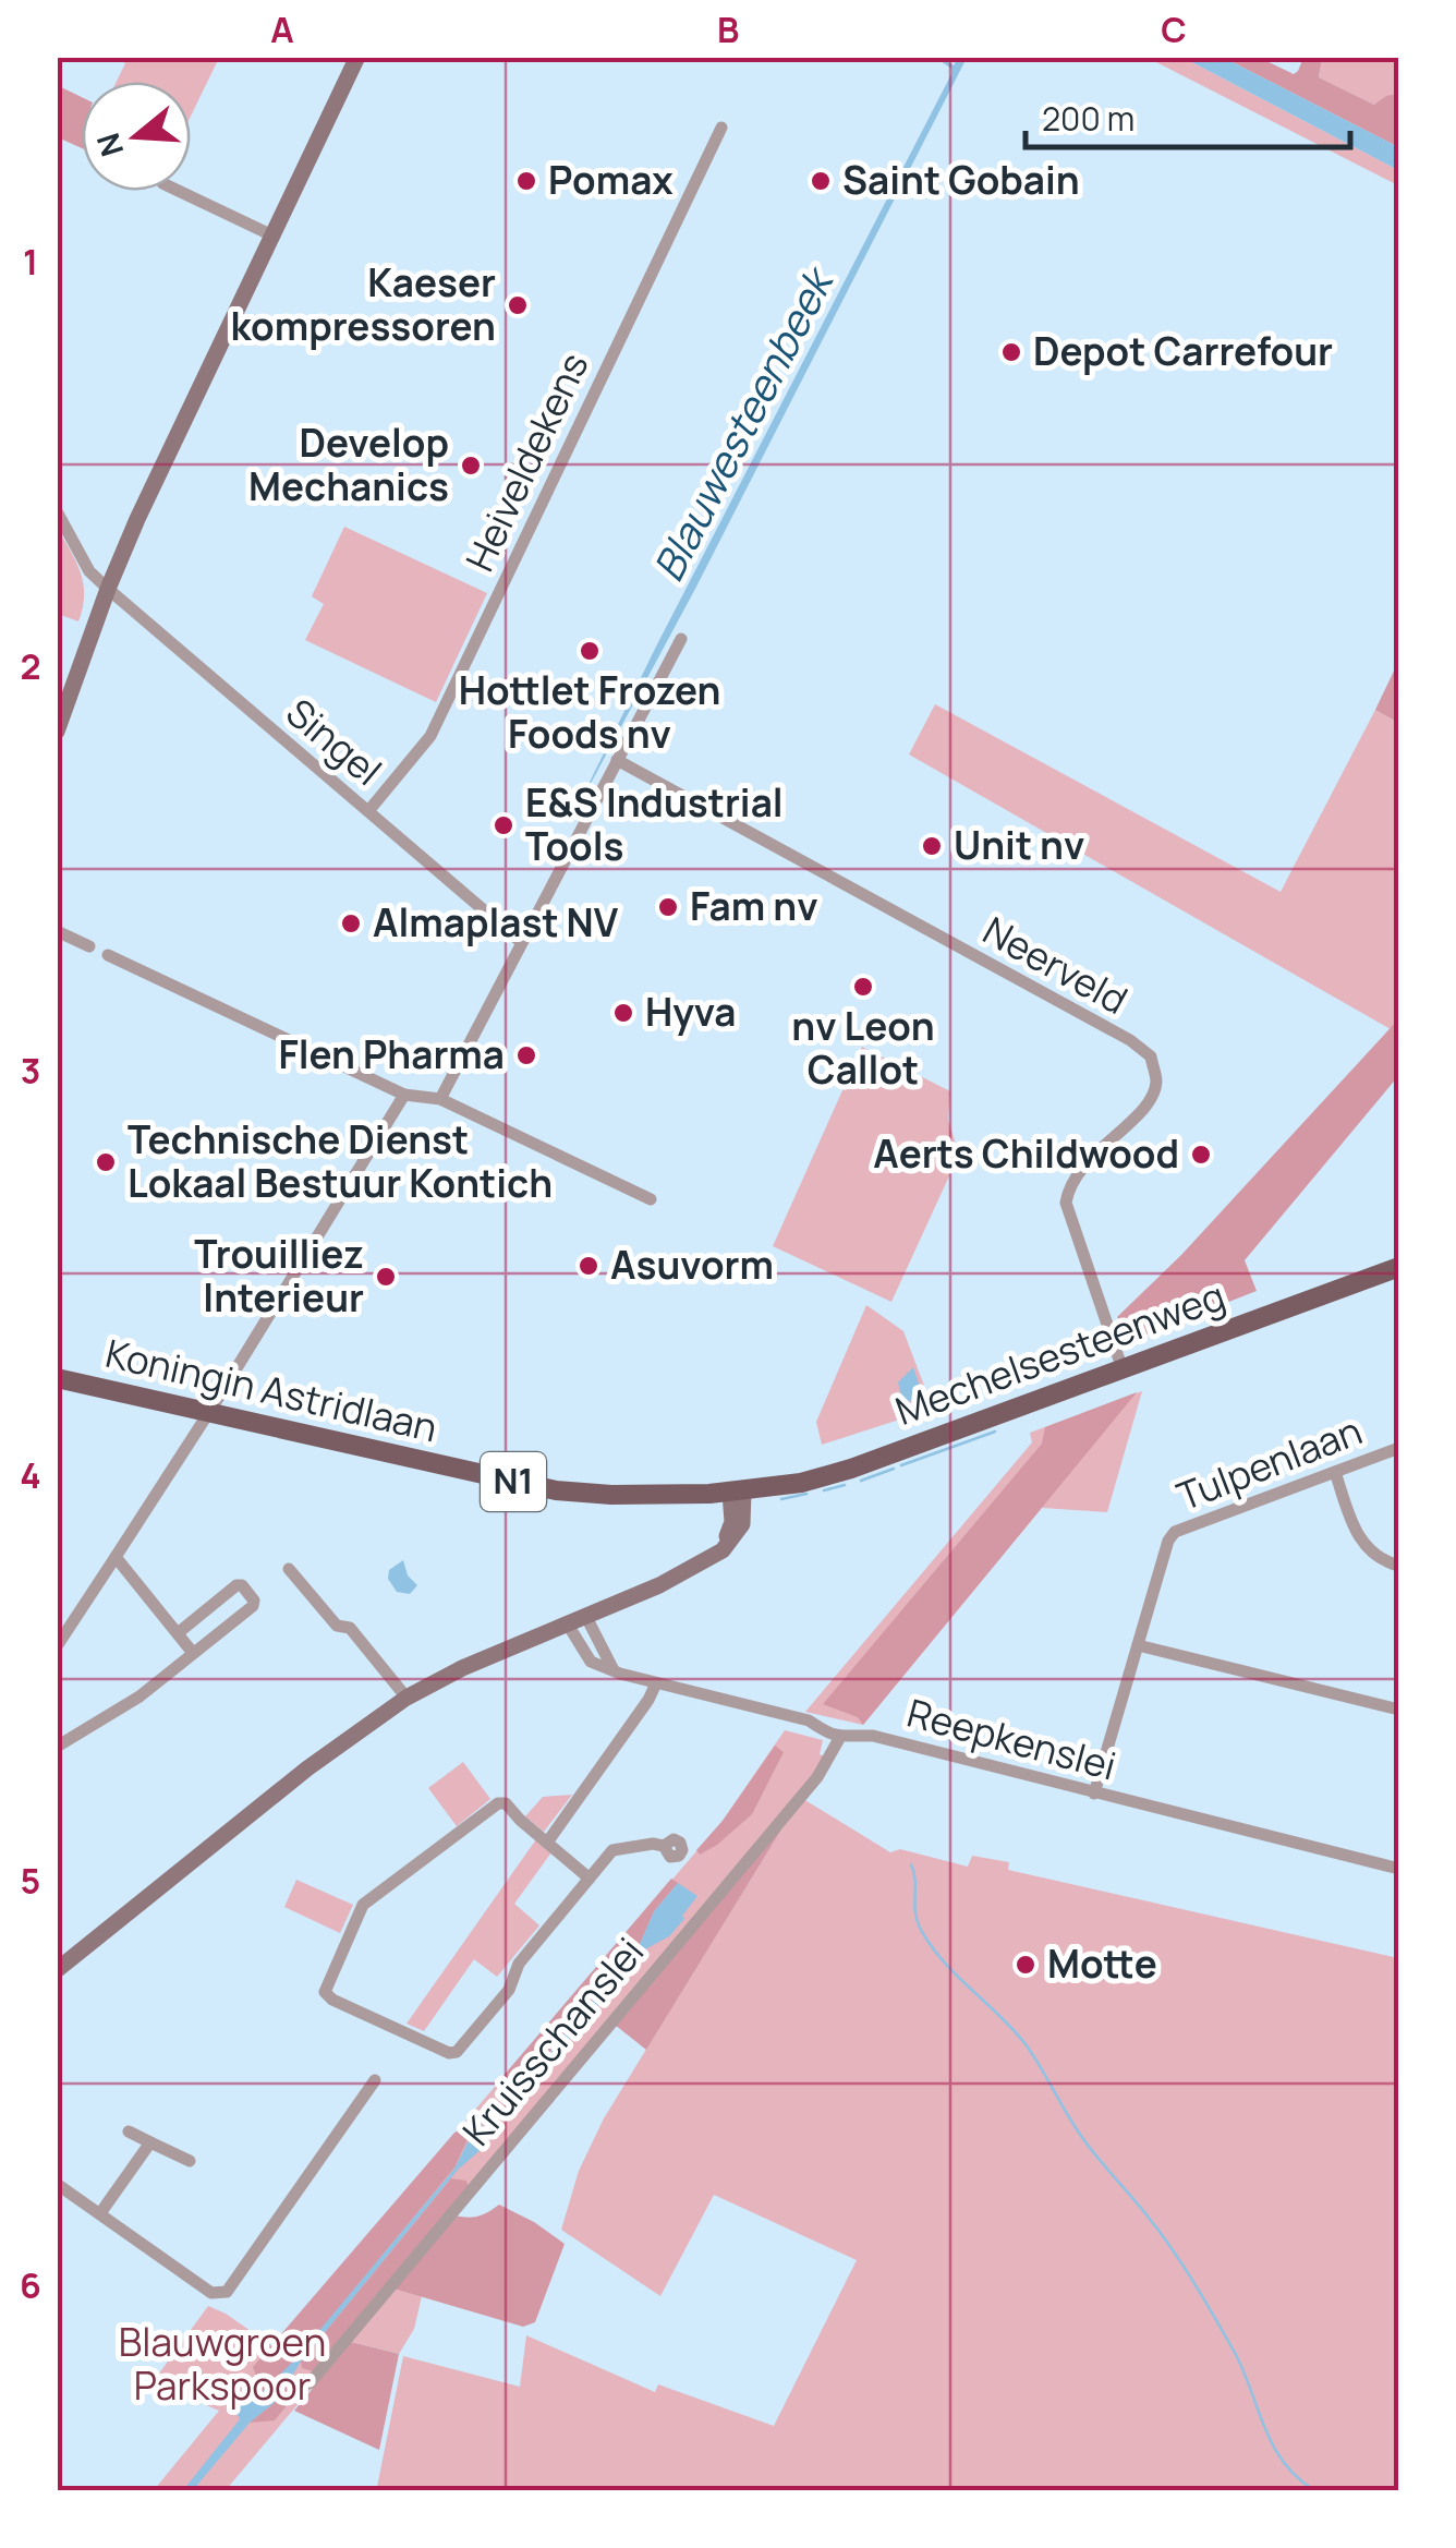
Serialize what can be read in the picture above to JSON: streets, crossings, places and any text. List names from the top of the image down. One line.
{"streets":{"main road":["Mechelsesteenweg","Koningin Astridlaan","N1"],"street":["Heiveldekens","Singel","Neerveld","Tulpenlaan","Reepkenslei","Kruisschanslei"]},"crossings":[["Heiveldekens","Singel"],["Neerveld","Mechelsesteenweg"],["Mechelsesteenweg","Koningin Astridlaan"],["Tulpenlaan","Reepkenslei"],["Reepkenslei","Kruisschanslei"]],"water":["Blauwesteenbeek"],"parks":["Blauwgroen Parkspoor"],"places":["Pomax","Saint Gobain","Kaeser kompressoren","Depot Carrefour","Develop Mechanics","Hottlet Frozen Foods nv","E&S Industrial Tools","Unit nv","Fam nv","Almaplast NV","nv Leon Callot","Hyva","Flen Pharma","Aerts Childwood","Technische Dienst Lokaal Bestuur Kontich","Asuvorm","Trouilliez Interieur","Motte"],"scale_bar":"200 m","north":"left","grid":{"columns":["A","B","C"],"rows":["1","2","3","4","5","6"]}}
